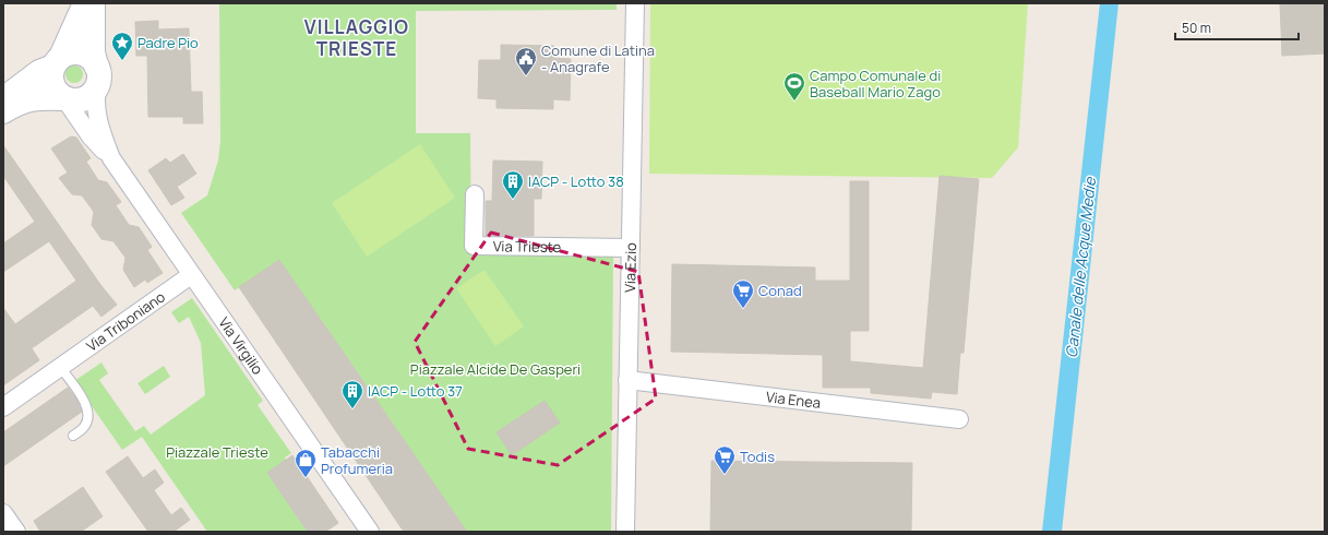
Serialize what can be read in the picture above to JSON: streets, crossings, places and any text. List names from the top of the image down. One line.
{"streets":{"street":["Via Trieste","Via Ezio","Via Triboniano","Via Virgilio","Via Enea"]},"crossings":[["Via Trieste","Via Ezio"],["Via Ezio","Via Enea"],["Via Triboniano","Via Virgilio"]],"districts":["VILLAGGIO TRIESTE"],"water":["Canale delle Acque Medie"],"parks":["Piazzale Alcide De Gasperi","Piazzale Trieste"],"places":{"place":["Padre Pio"],"public building":["Comune di Latina - Anagrafe"],"sports":["Campo Comunale di Baseball Mario Zago"],"building":["IACP - Lotto 38","IACP - Lotto 37"],"supermarket":["Conad","Todis"],"shop":["Tabacchi Profumeria"]},"scale_bar":"50 m"}
